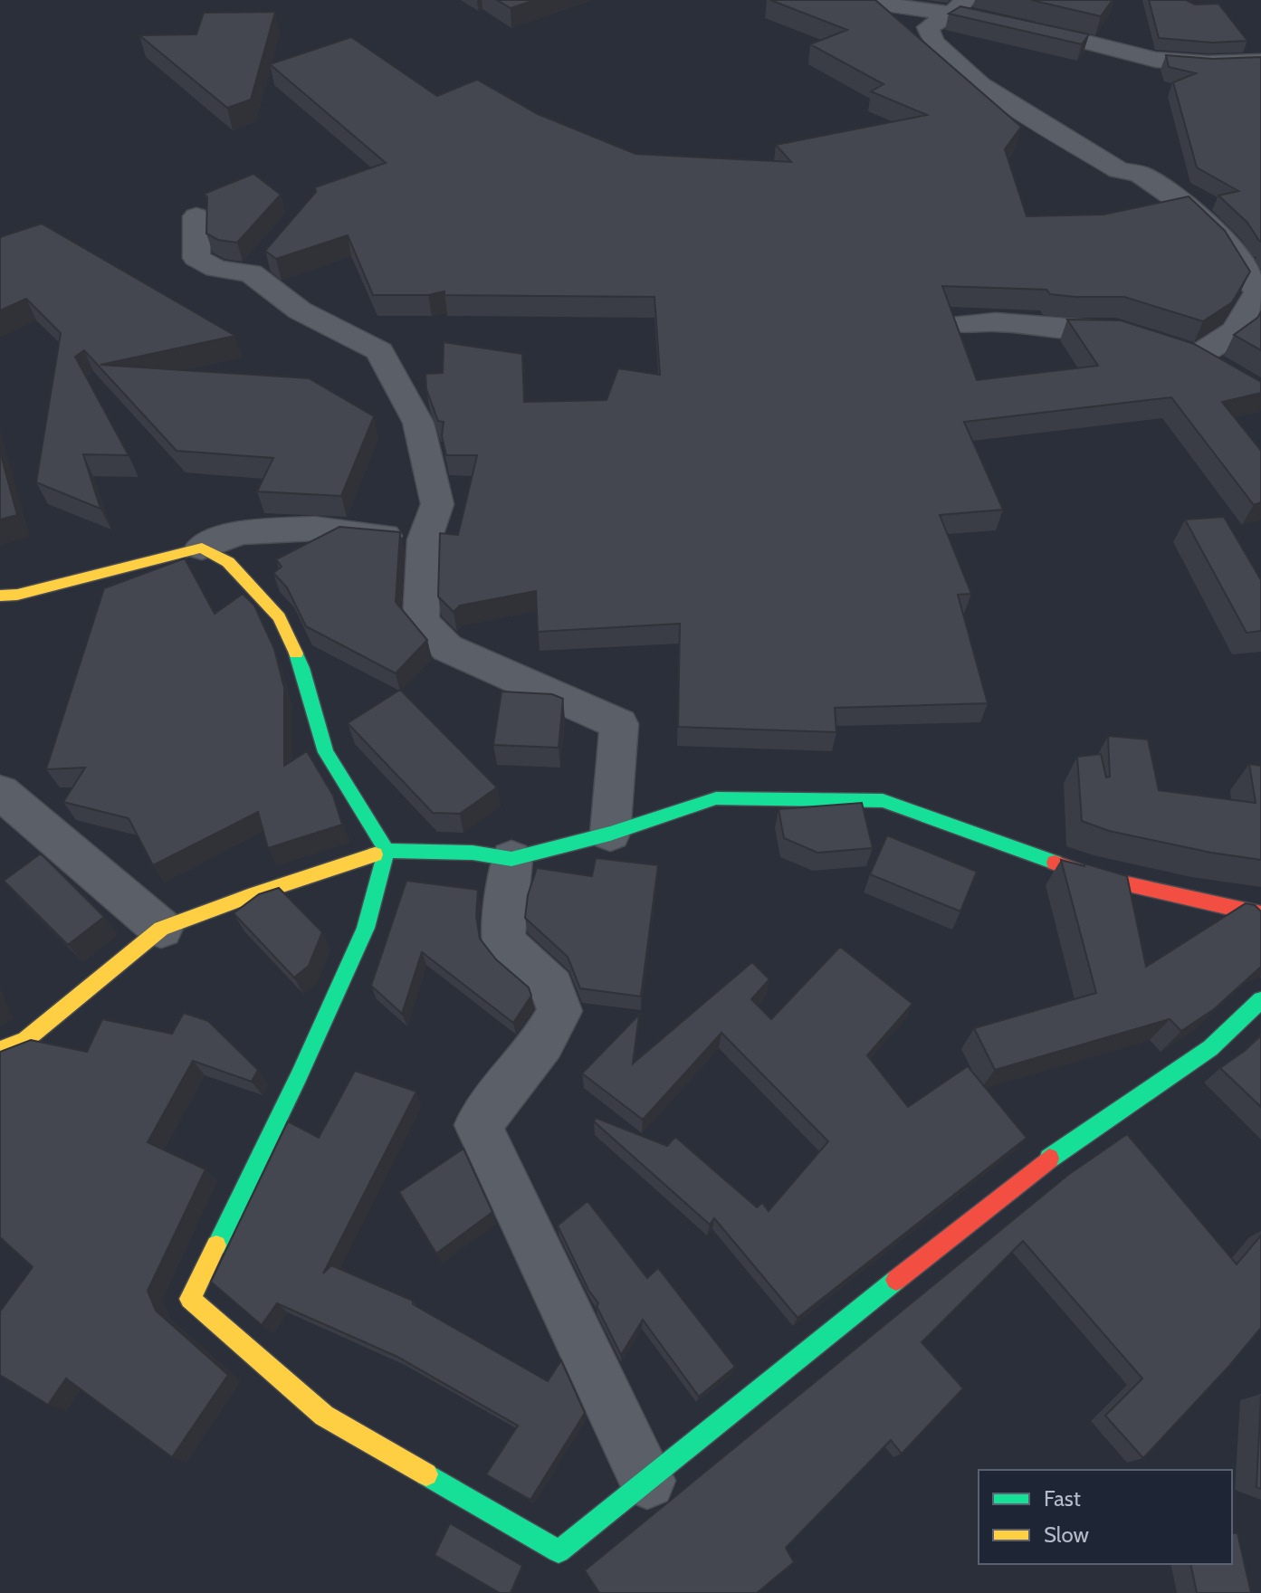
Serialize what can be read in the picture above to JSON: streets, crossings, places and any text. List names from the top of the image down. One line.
{"legend":["Fast","Slow"]}
